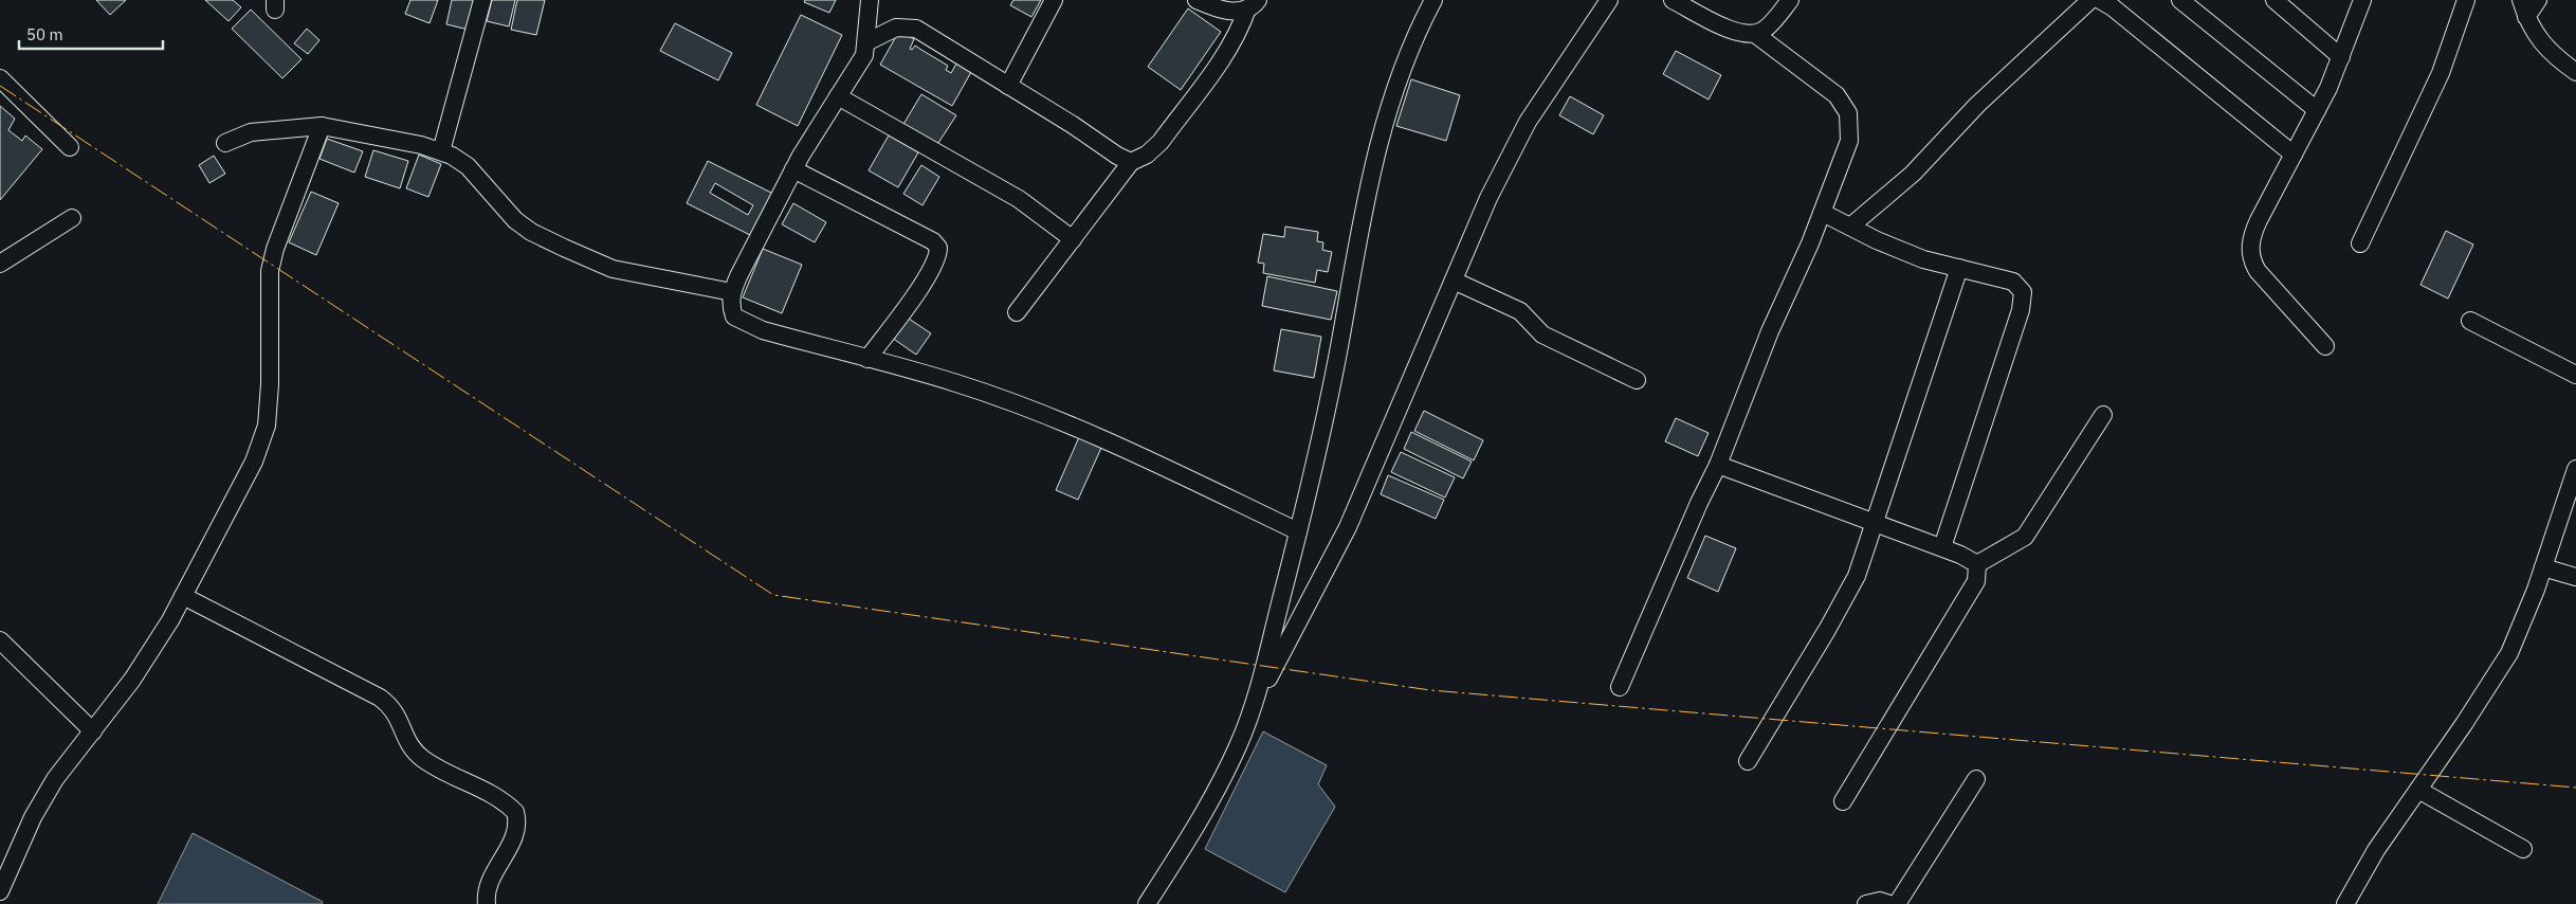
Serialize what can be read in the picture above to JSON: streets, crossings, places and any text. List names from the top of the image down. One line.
{"scale_bar":"50 m"}
